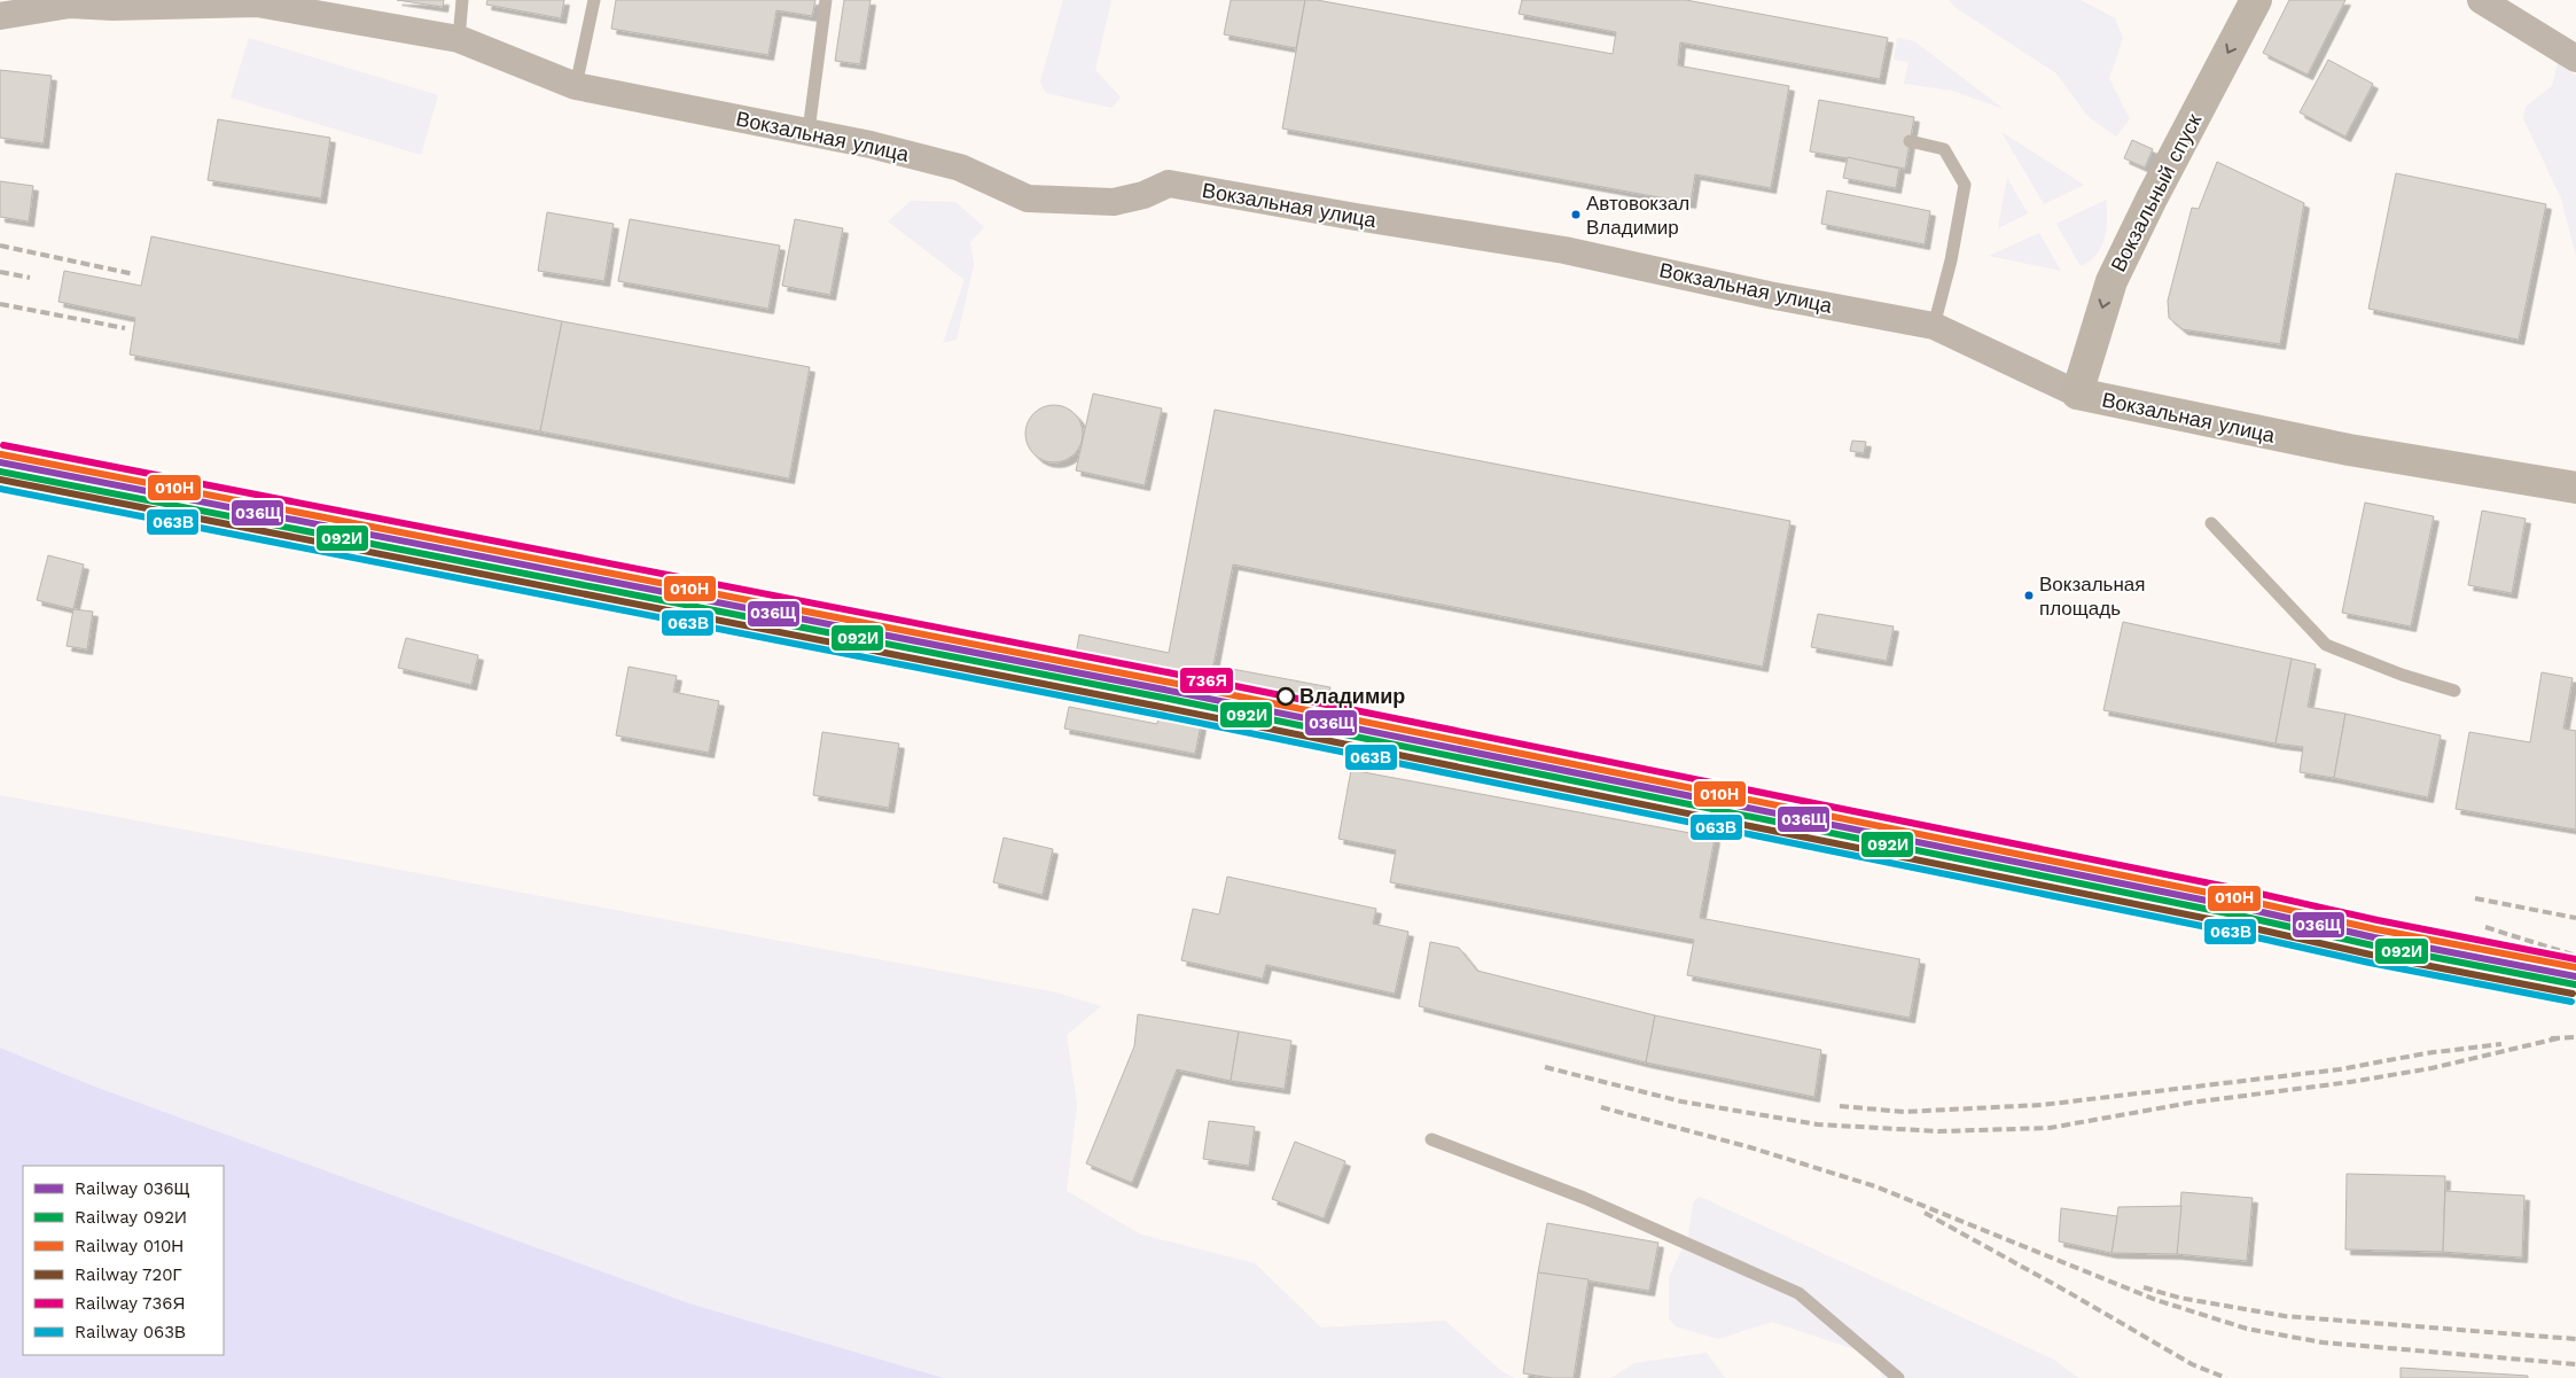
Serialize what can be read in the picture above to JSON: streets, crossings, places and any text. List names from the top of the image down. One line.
{"streets":{"main road":["Вокзальная улица","Вокзальный спуск"]},"crossings":[["Вокзальная улица","Вокзальный спуск"]],"one_way":["Вокзальный спуск"],"places":["Автовокзал Владимир","Вокзальная площадь","Владимир"],"lines":["rail line 736Я","rail line 010Н","rail line 036Щ","rail line 092И","rail line 720Г","rail line 063В"],"legend":["Railway 036Щ","Railway 092И","Railway 010Н","Railway 720Г","Railway 736Я","Railway 063В"]}
